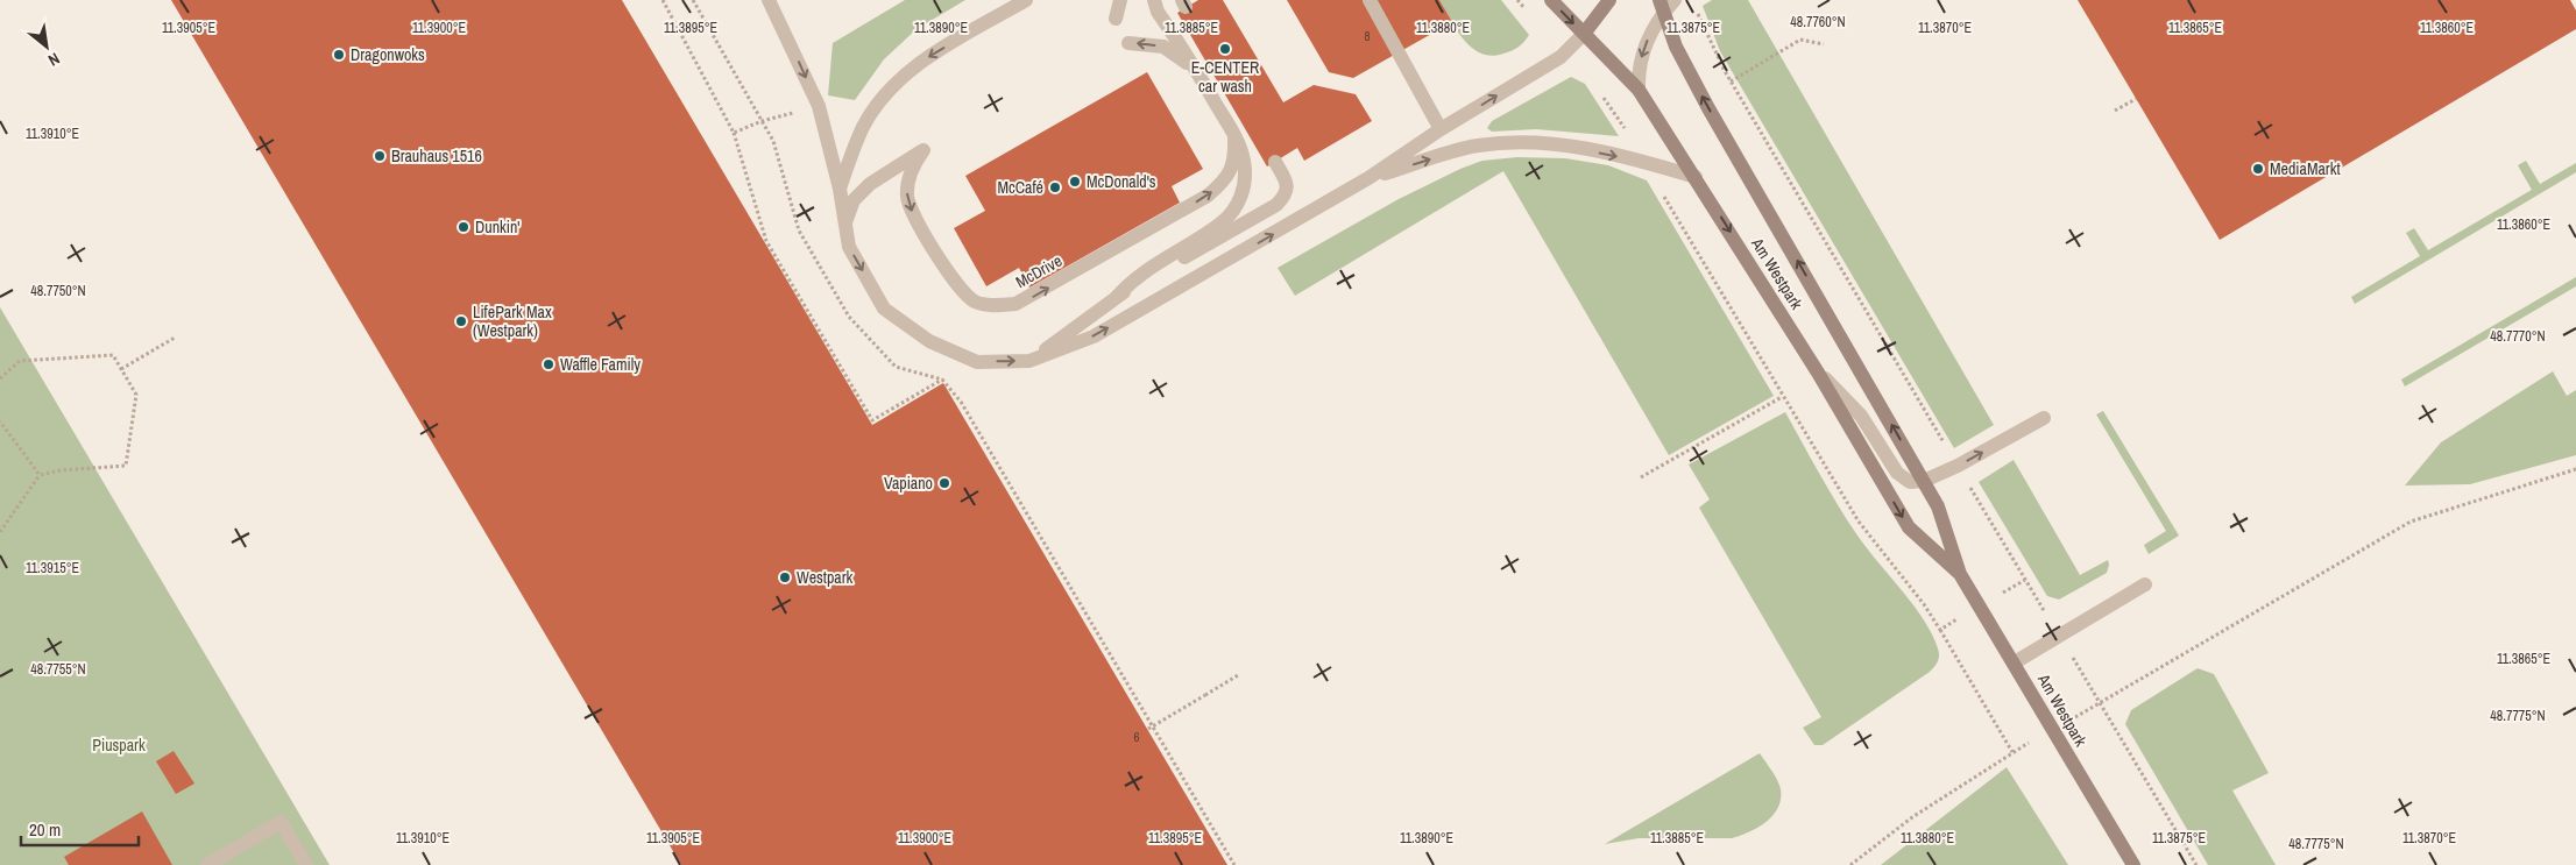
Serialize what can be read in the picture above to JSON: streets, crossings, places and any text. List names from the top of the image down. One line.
{"streets":{"main road":["Am Westpark"],"lane":["McDrive"]},"parks":["Piuspark"],"places":["E-CENTER car wash","Dragonwoks","Brauhaus 1516","MediaMarkt","McDonald's","McCafé","Dunkin'","LifePark Max (Westpark)","Waffle Family","Vapiano","Westpark"],"house_numbers":["8","6"],"scale_bar":"20 m","north":"bottom right","coordinates":["48.7760°N","11.3895°E","11.3890°E","11.3880°E","11.3865°E","11.3905°E","11.3900°E","11.3885°E","11.3875°E","11.3870°E","11.3860°E","11.3910°E","48.7750°N","48.7770°N","11.3915°E","48.7755°N","48.7775°N"]}
